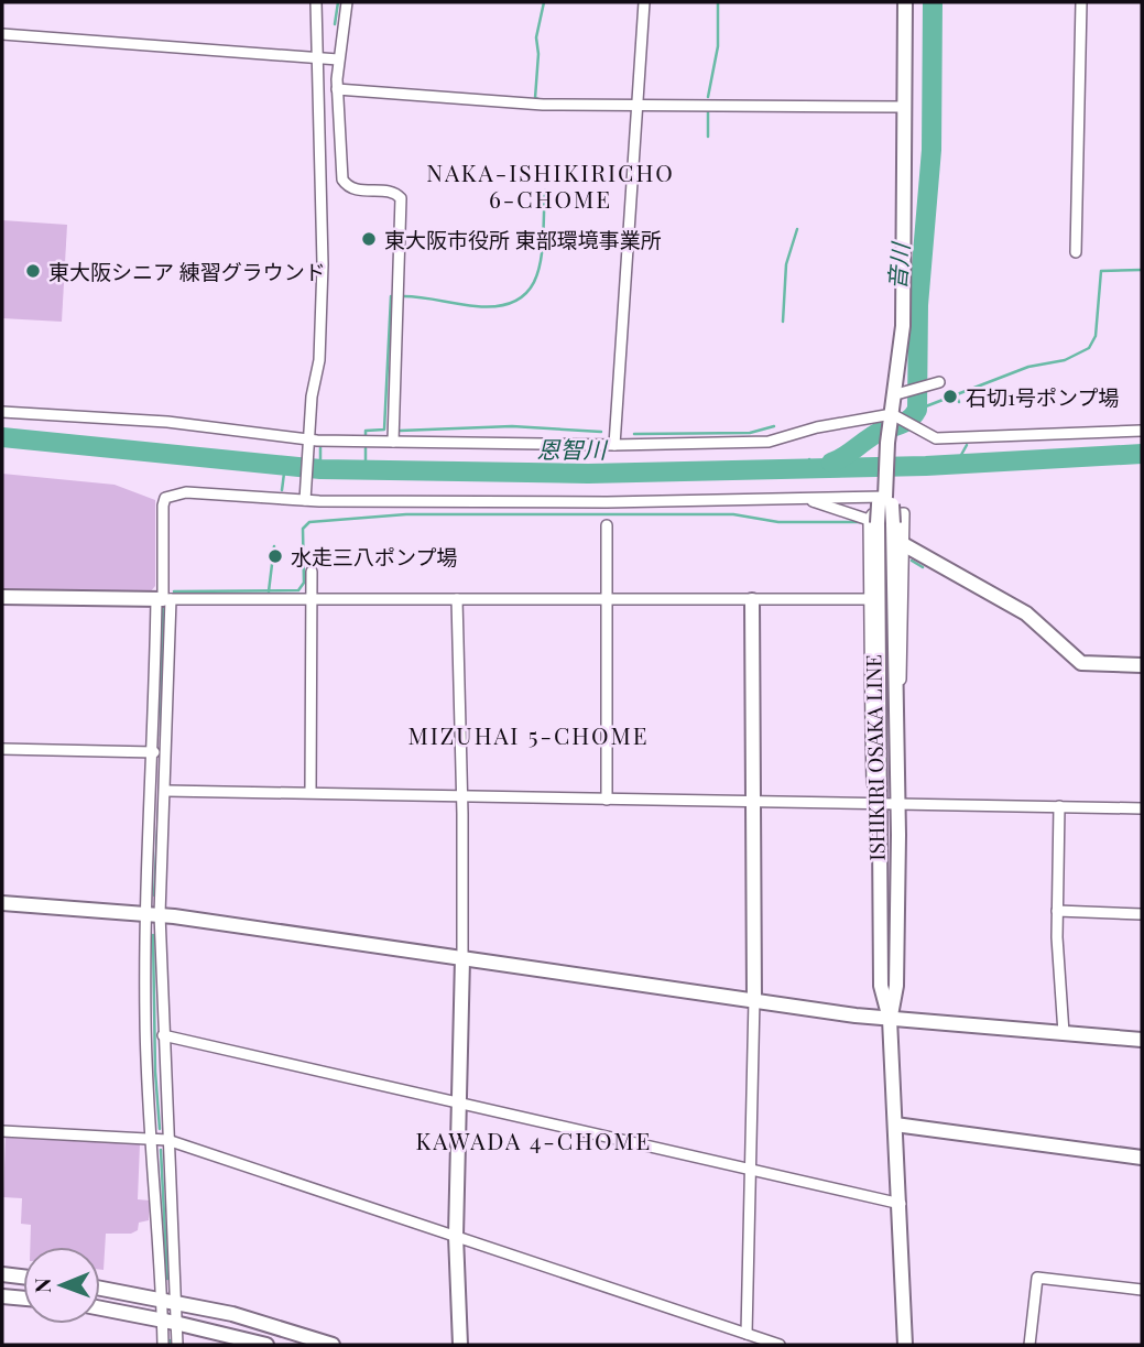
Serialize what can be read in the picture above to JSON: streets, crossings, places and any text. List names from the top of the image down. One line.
{"streets":{"street":["ISHIKIRI OSAKA LINE"]},"districts":["NAKA-ISHIKIRICHO 6-CHOME","MIZUHAI 5-CHOME","KAWADA 4-CHOME"],"water":["音川","恩智川"],"places":["東大阪市役所 東部環境事業所","東大阪シニア 練習グラウンド","石切1号ポンプ場","水走三八ポンプ場"],"north":"left"}
